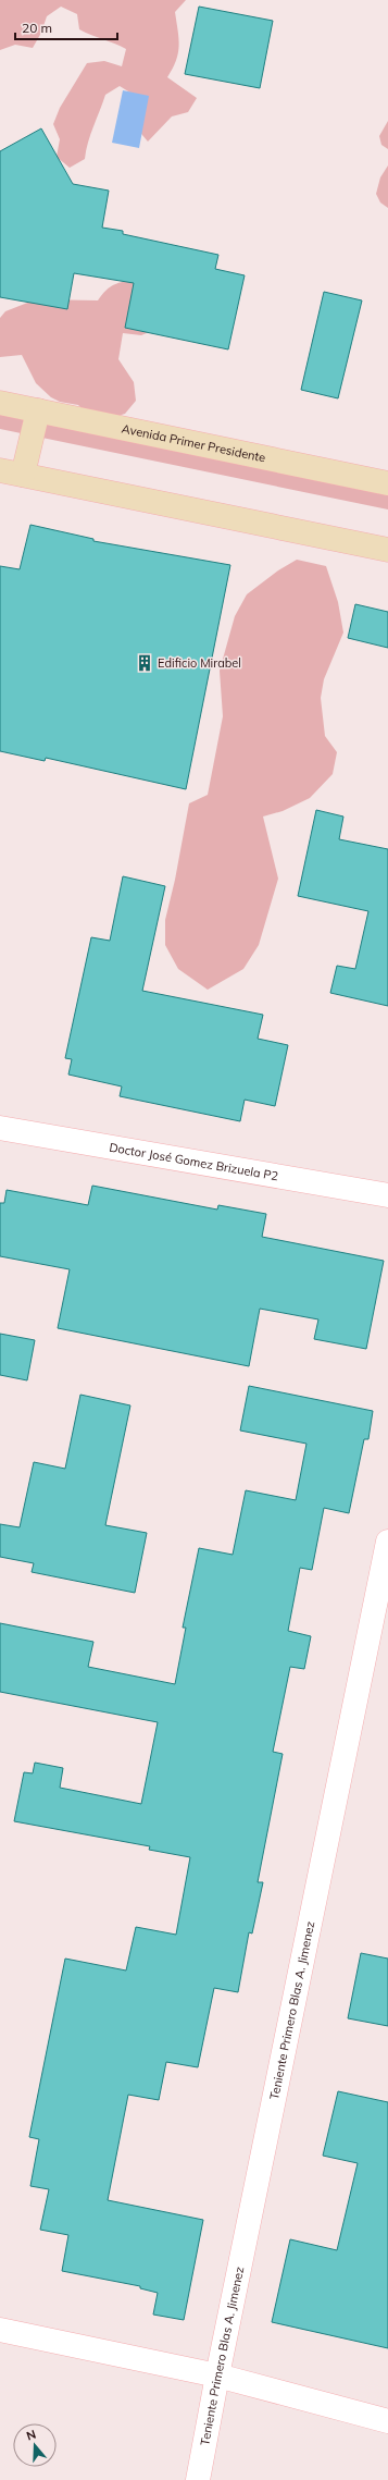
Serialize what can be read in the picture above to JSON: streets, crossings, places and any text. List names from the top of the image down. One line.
{"streets":{"main road":["Avenida Primer Presidente"],"street":["Doctor José Gomez Brizuela P2","Teniente Primero Blas A. Jimenez"]},"places":{"building":["Edificio Mirabel"]},"scale_bar":"20 m","north":"top"}
